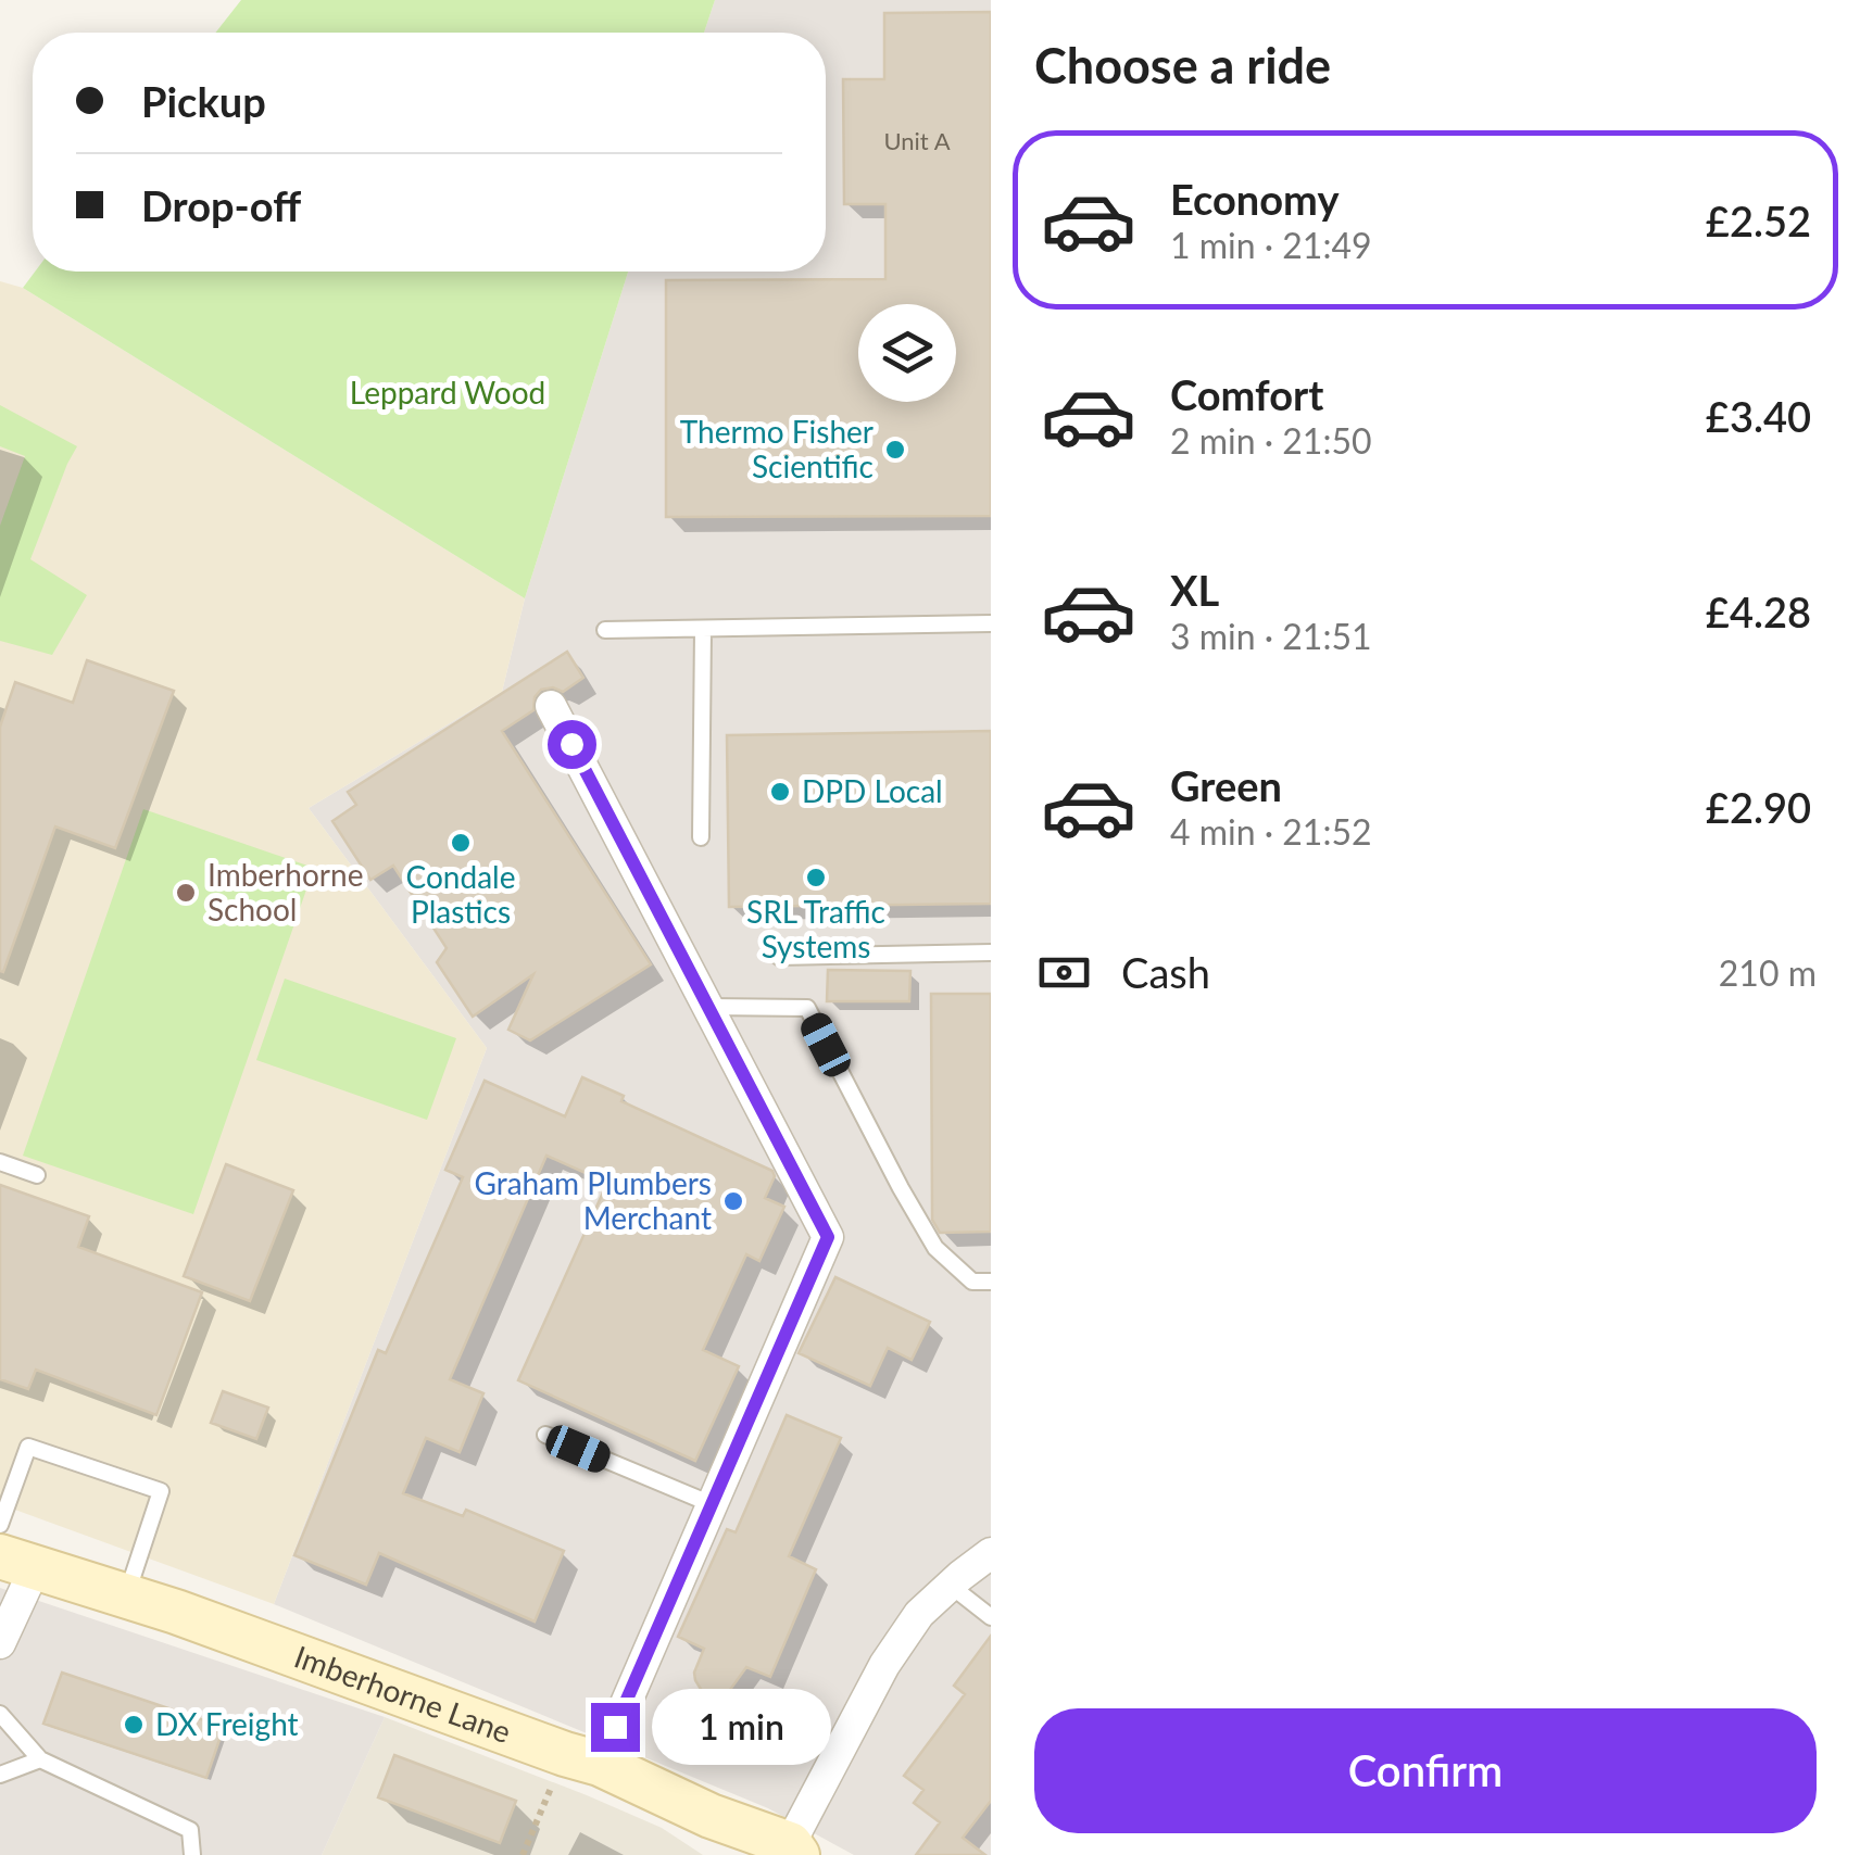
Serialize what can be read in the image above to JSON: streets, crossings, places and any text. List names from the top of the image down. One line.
{"streets":{"street":["Imberhorne Lane"]},"parks":["Leppard Wood"],"places":["Thermo Fisher Scientific","DPD Local","Condale Plastics","SRL Traffic Systems","Imberhorne School","Graham Plumbers Merchant","DX Freight"],"house_numbers":["Unit A"],"page":{"heading":"Choose a ride","banner":["Pickup","Drop-off"],"list":[{"name":"Economy","note":"1 min · 21:49","value":"£2.52"},{"name":"Comfort","note":"2 min · 21:50","value":"£3.40"},{"name":"XL","note":"3 min · 21:51","value":"£4.28"},{"name":"Green","note":"4 min · 21:52","value":"£2.90"}],"pay":["Cash","210 m"],"buttons":"Confirm","bubble":"1 min"}}
